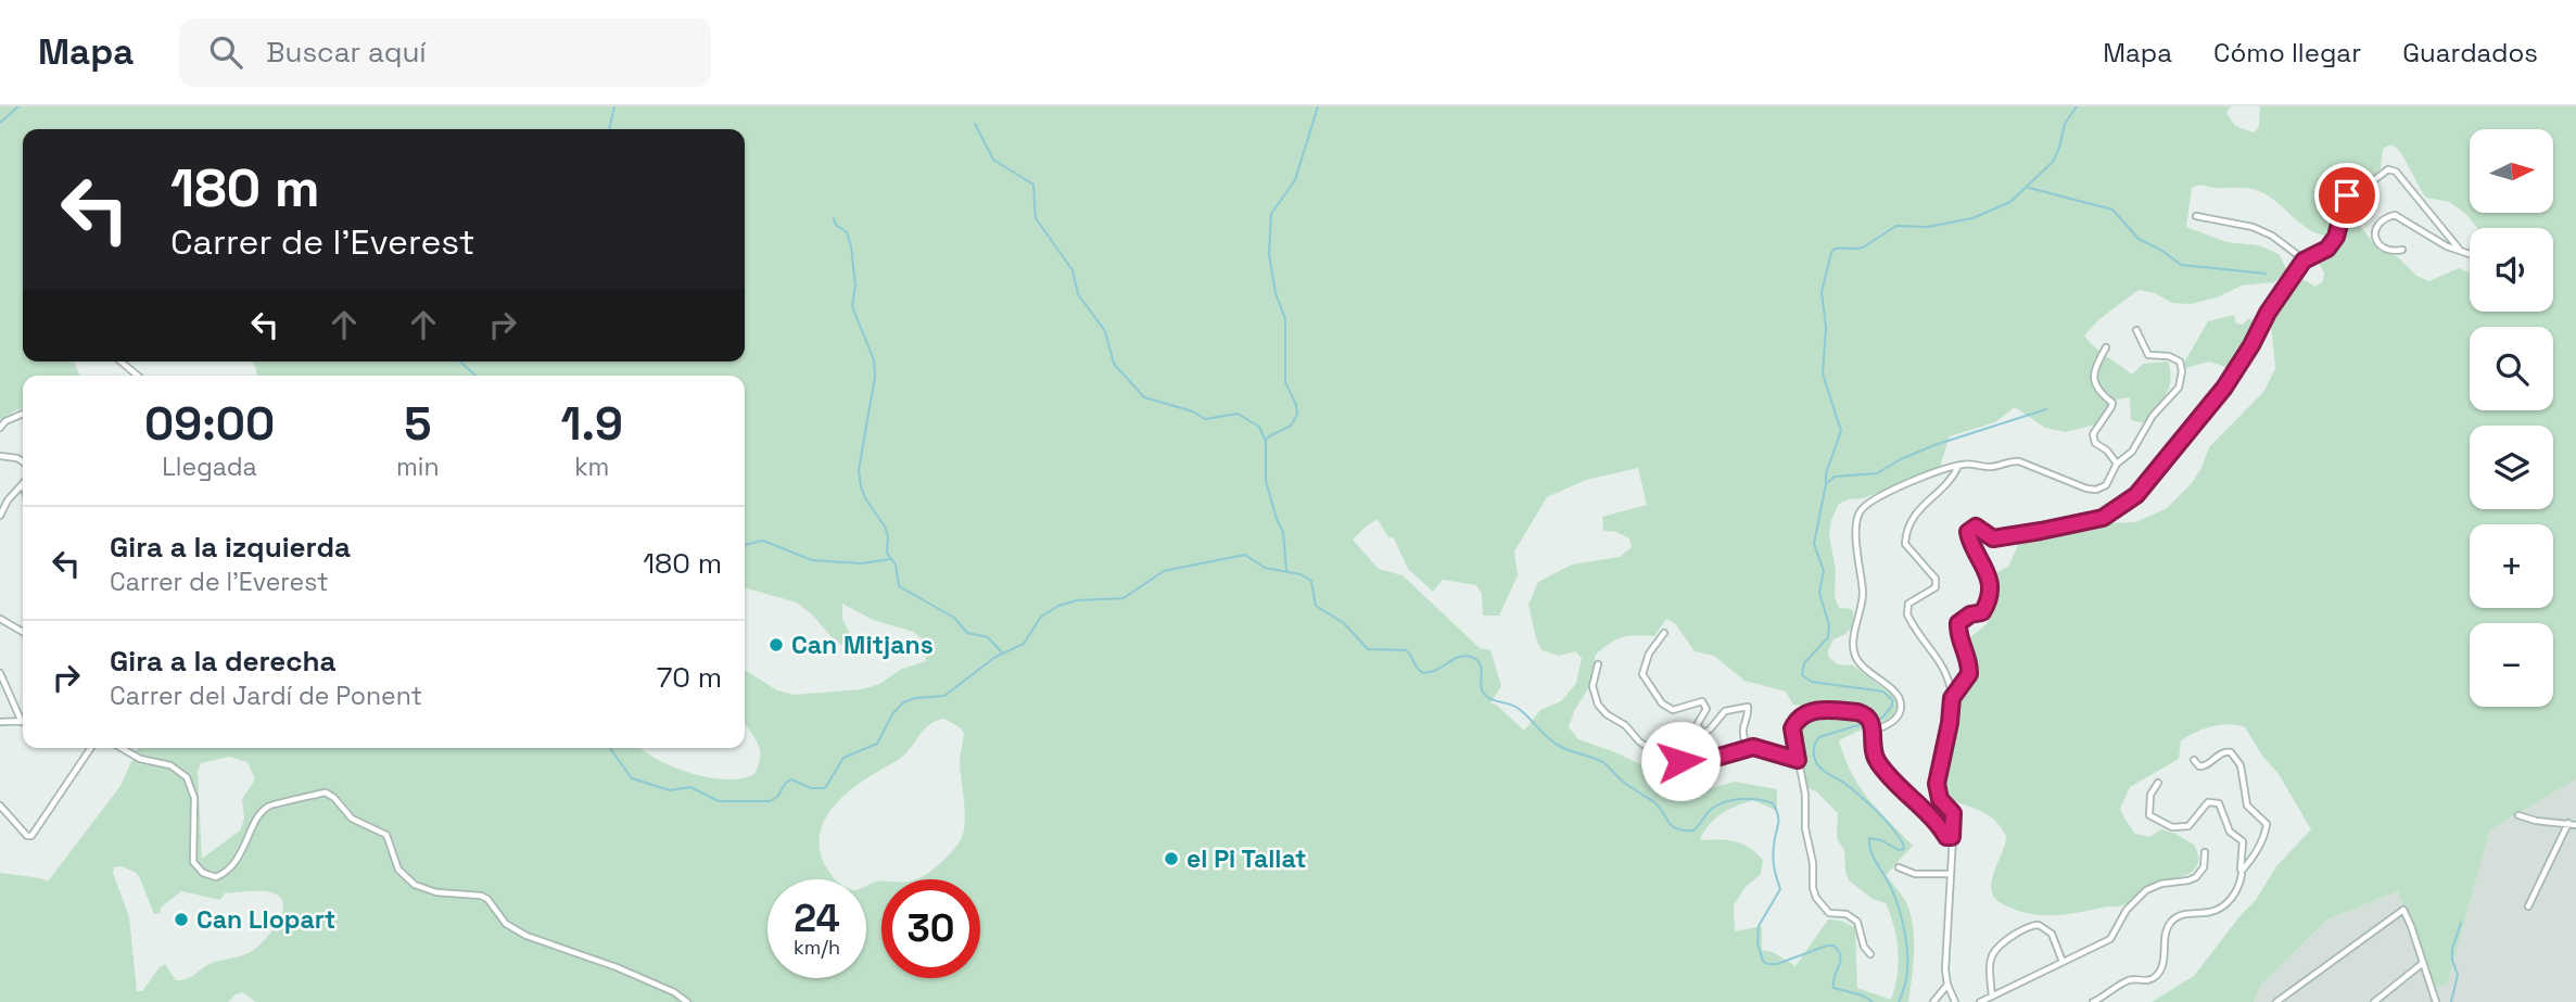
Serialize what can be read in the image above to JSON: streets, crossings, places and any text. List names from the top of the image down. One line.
{"places":["Can Mitjans","el Pi Tallat","Can Llopart"],"north":"right","page":{"header":"Mapa","search":"Buscar aquí","nav":["Mapa","Cómo llegar","Guardados"],"map_buttons":["+","−"],"turn":["180 m","Carrer de l'Everest"],"eta":["09:00","Llegada","5","min","1.9","km"],"list":[{"name":"Gira a la izquierda","note":"Carrer de l'Everest","value":"180 m"},{"name":"Gira a la derecha","note":"Carrer del Jardí de Ponent","value":"70 m"}],"speed":"24 km/h","limit":"30"}}
